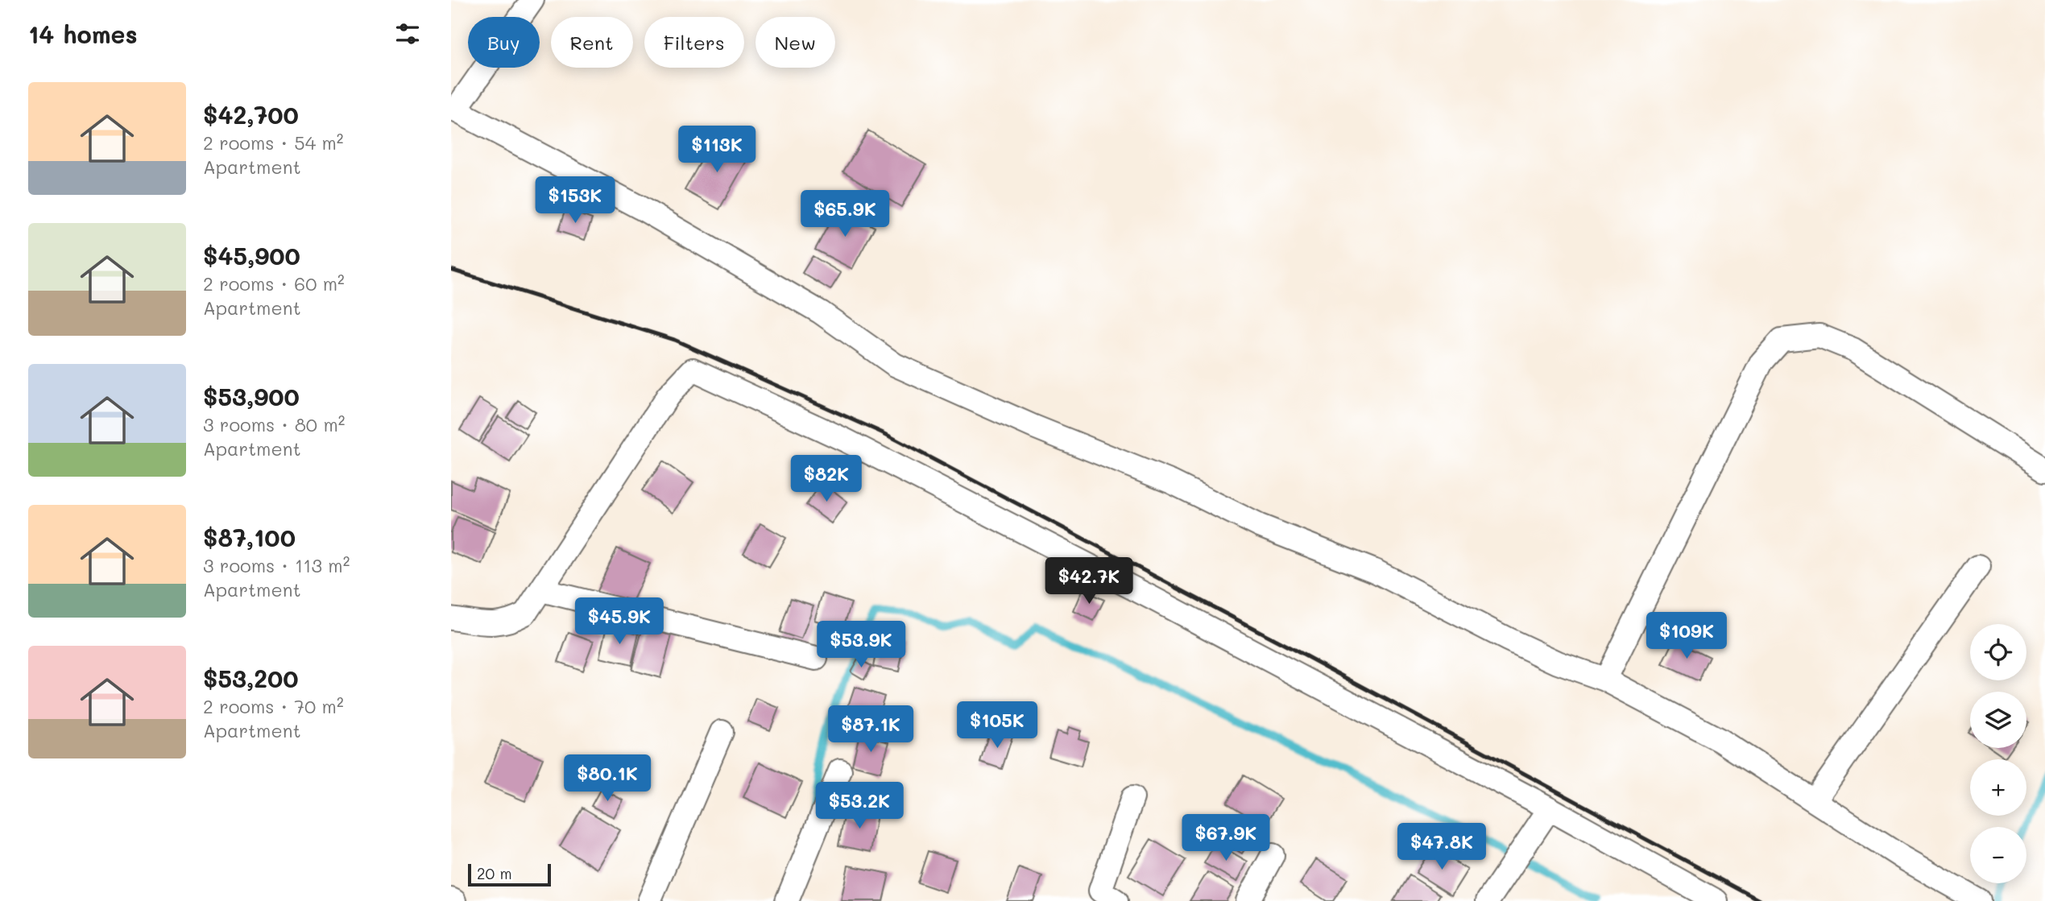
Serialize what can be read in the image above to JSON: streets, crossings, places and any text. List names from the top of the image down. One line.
{"scale_bar":"20 m","page":{"heading":"14 homes","chip":["Buy","Rent","Filters","New"],"list":[{"name":"$42,700","note":"2 rooms · 54 m² · Apartment"},{"name":"$45,900","note":"2 rooms · 60 m² · Apartment"},{"name":"$53,900","note":"3 rooms · 80 m² · Apartment"},{"name":"$87,100","note":"3 rooms · 113 m² · Apartment"},{"name":"$53,200","note":"2 rooms · 70 m² · Apartment"}],"price":["$113K","$153K","$65.9K","$82K","$42.7K","$45.9K","$109K","$53.9K","$105K","$87.1K","$80.1K","$53.2K","$67.9K","$47.8K"],"map_buttons":["+","−"],"scale":"20 m"}}
